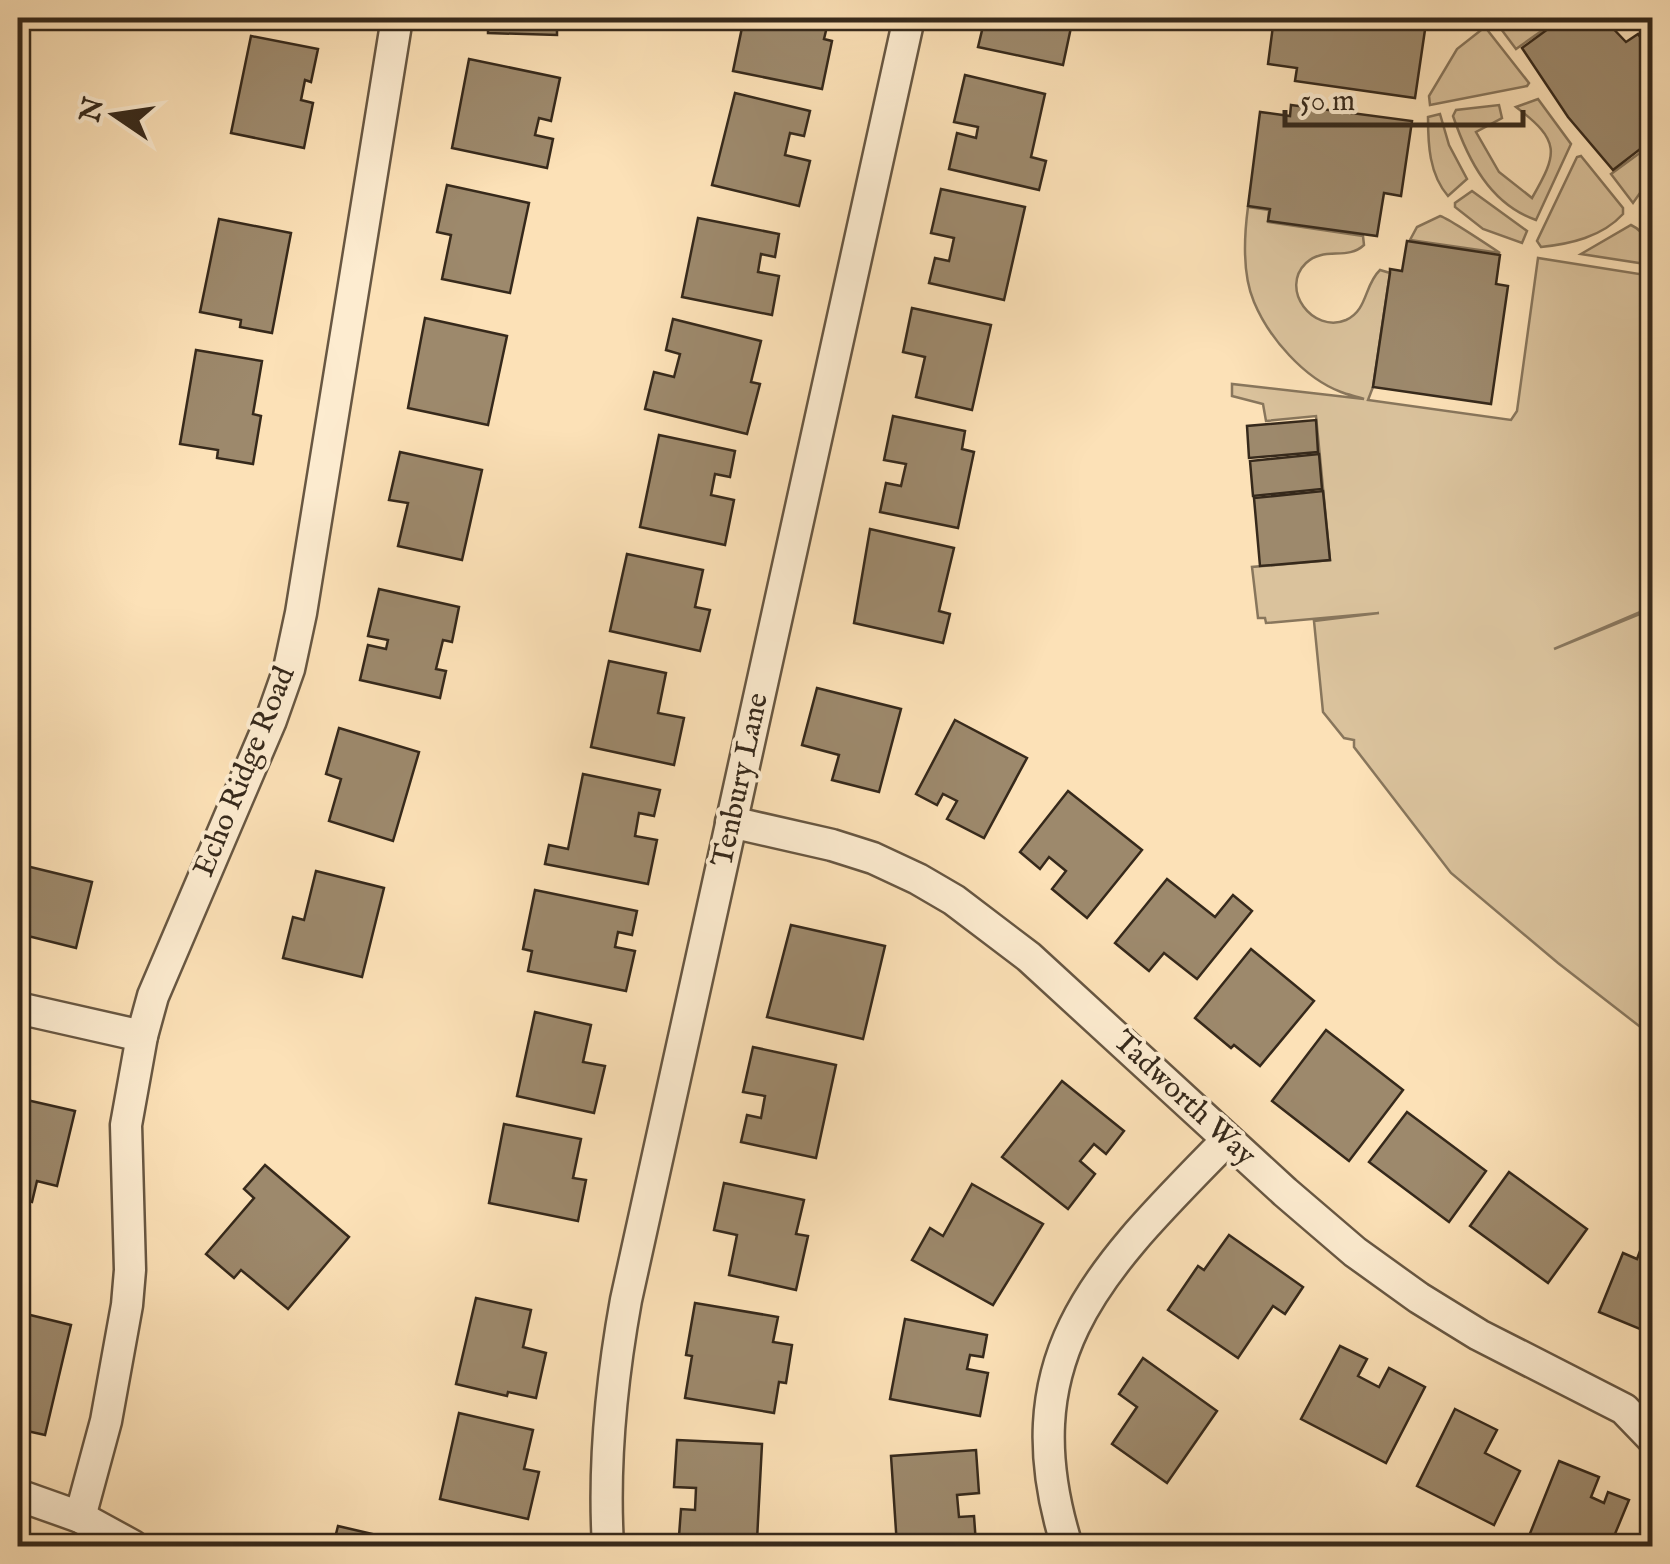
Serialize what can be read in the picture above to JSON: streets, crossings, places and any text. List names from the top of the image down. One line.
{"streets":{"street":["Echo Ridge Road","Tenbury Lane","Tadworth Way"]},"crossings":[["Tenbury Lane","Tadworth Way"]],"scale_bar":"50 m","north":"left"}
